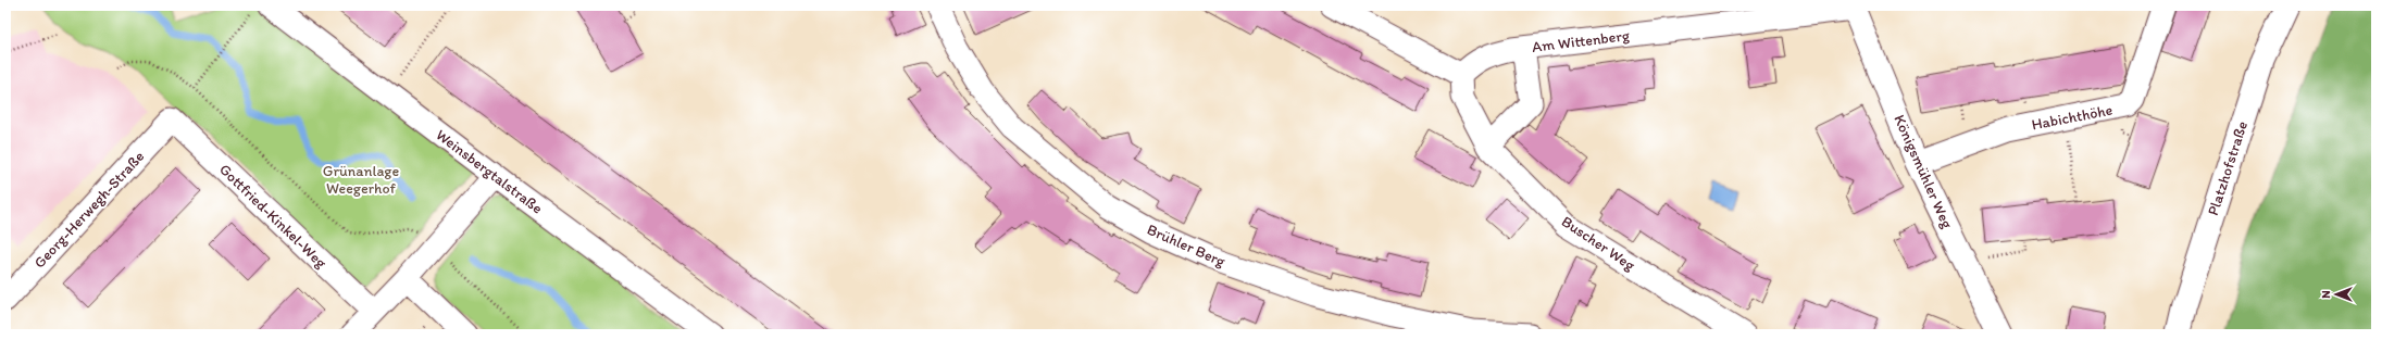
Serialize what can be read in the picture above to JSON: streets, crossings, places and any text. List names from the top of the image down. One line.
{"streets":{"main road":["Platzhofstraße"],"street":["Am Wittenberg","Habichthöhe","Weinsbergtalstraße","Königsmühler Weg","Georg-Herwegh-Straße","Gottfried-Kinkel-Weg","Buscher Weg","Brühler Berg"]},"crossings":[["Am Wittenberg","Königsmühler Weg"],["Am Wittenberg","Buscher Weg"],["Habichthöhe","Königsmühler Weg"],["Georg-Herwegh-Straße","Gottfried-Kinkel-Weg"]],"parks":["Grünanlage Weegerhof"],"north":"left"}
